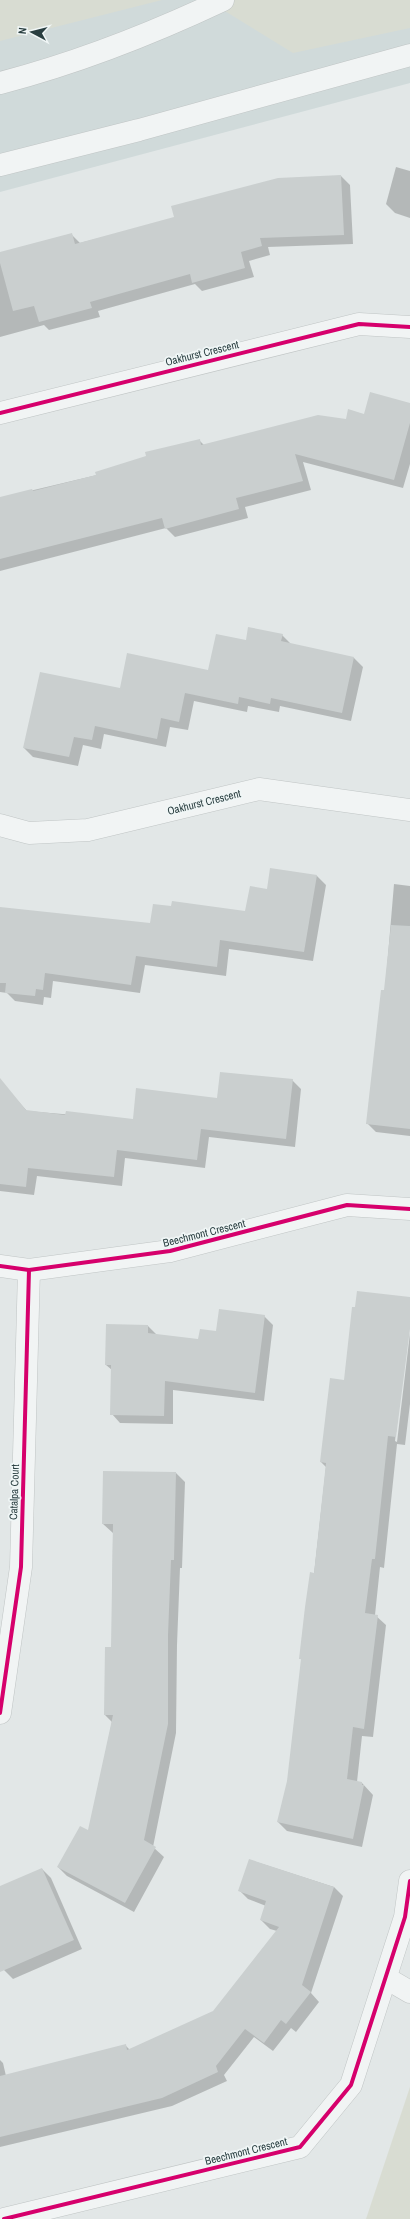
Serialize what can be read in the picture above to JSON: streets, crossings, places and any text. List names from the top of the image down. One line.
{"streets":{"street":["Oakhurst Crescent","Beechmont Crescent","Catalpa Court"]},"crossings":[["Beechmont Crescent","Catalpa Court"]],"north":"left"}
